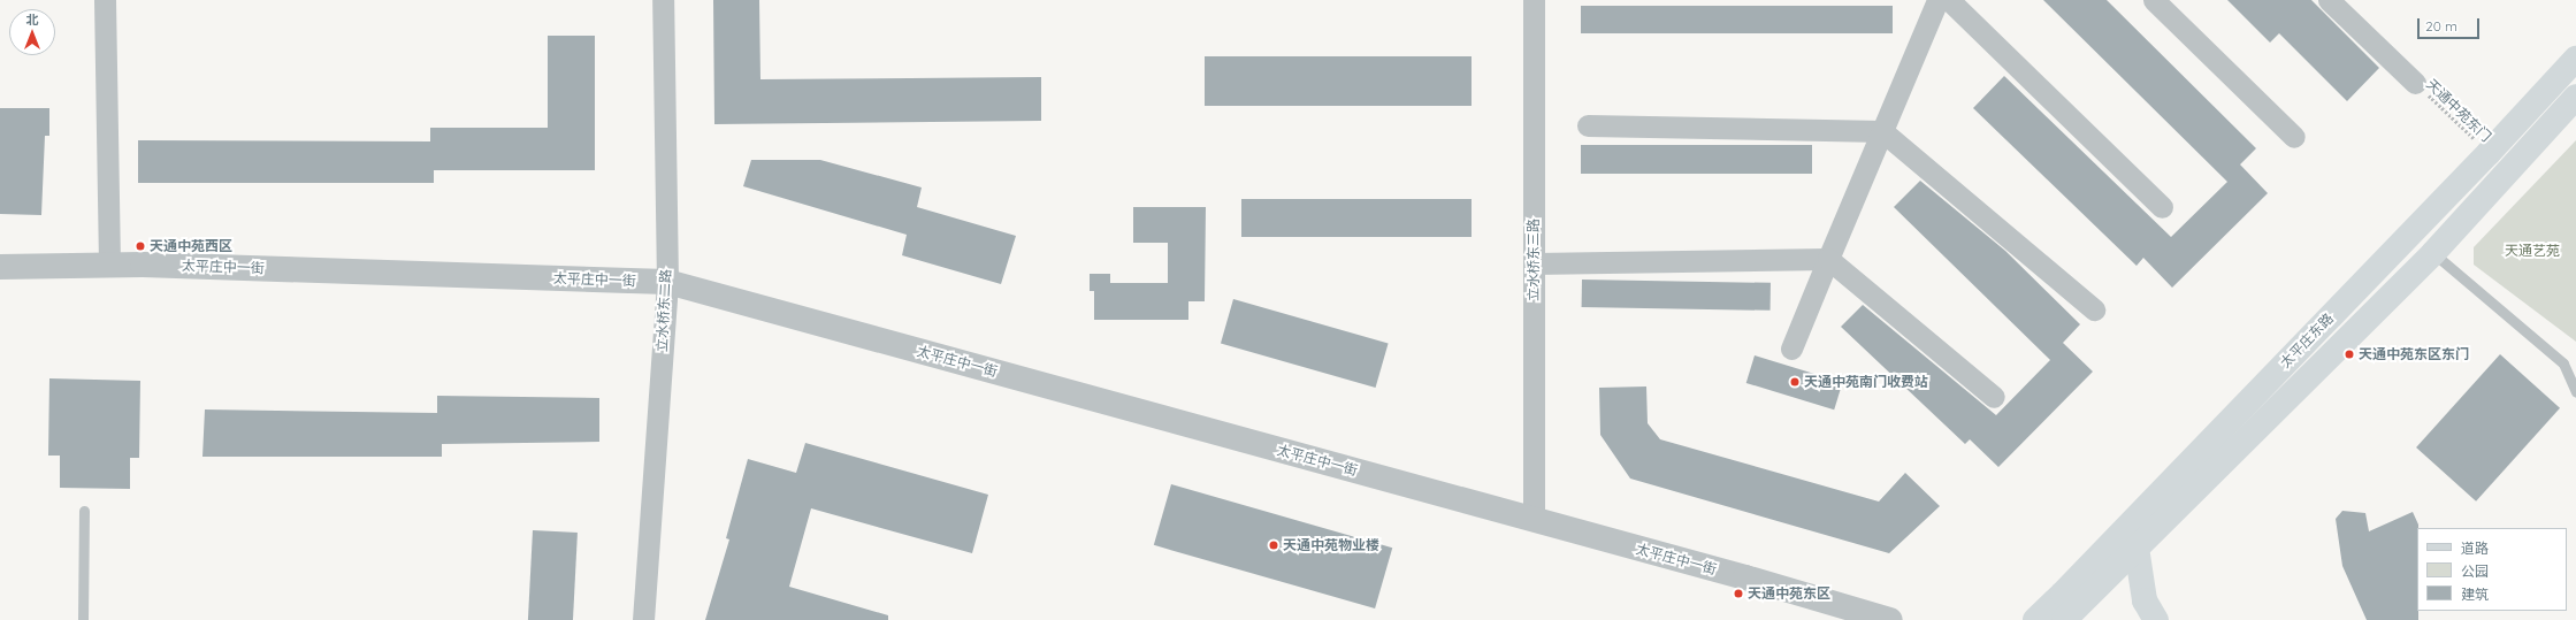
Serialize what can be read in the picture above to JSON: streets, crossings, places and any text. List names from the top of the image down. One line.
{"streets":{"main road":["太平庄东路"],"street":["立水桥东三路","太平庄中一街","立水桥东二路"],"path":["天通中苑东门"]},"crossings":[["天通中苑东门","太平庄东路"],["立水桥东三路","太平庄中一街"],["太平庄中一街","立水桥东二路"]],"parks":["天通艺苑"],"places":["天通中苑西区","天通中苑东区东门","天通中苑南门收费站","天通中苑物业楼","天通中苑东区"],"legend":["道路","公园","建筑"],"scale_bar":"20 m","north":"top"}
